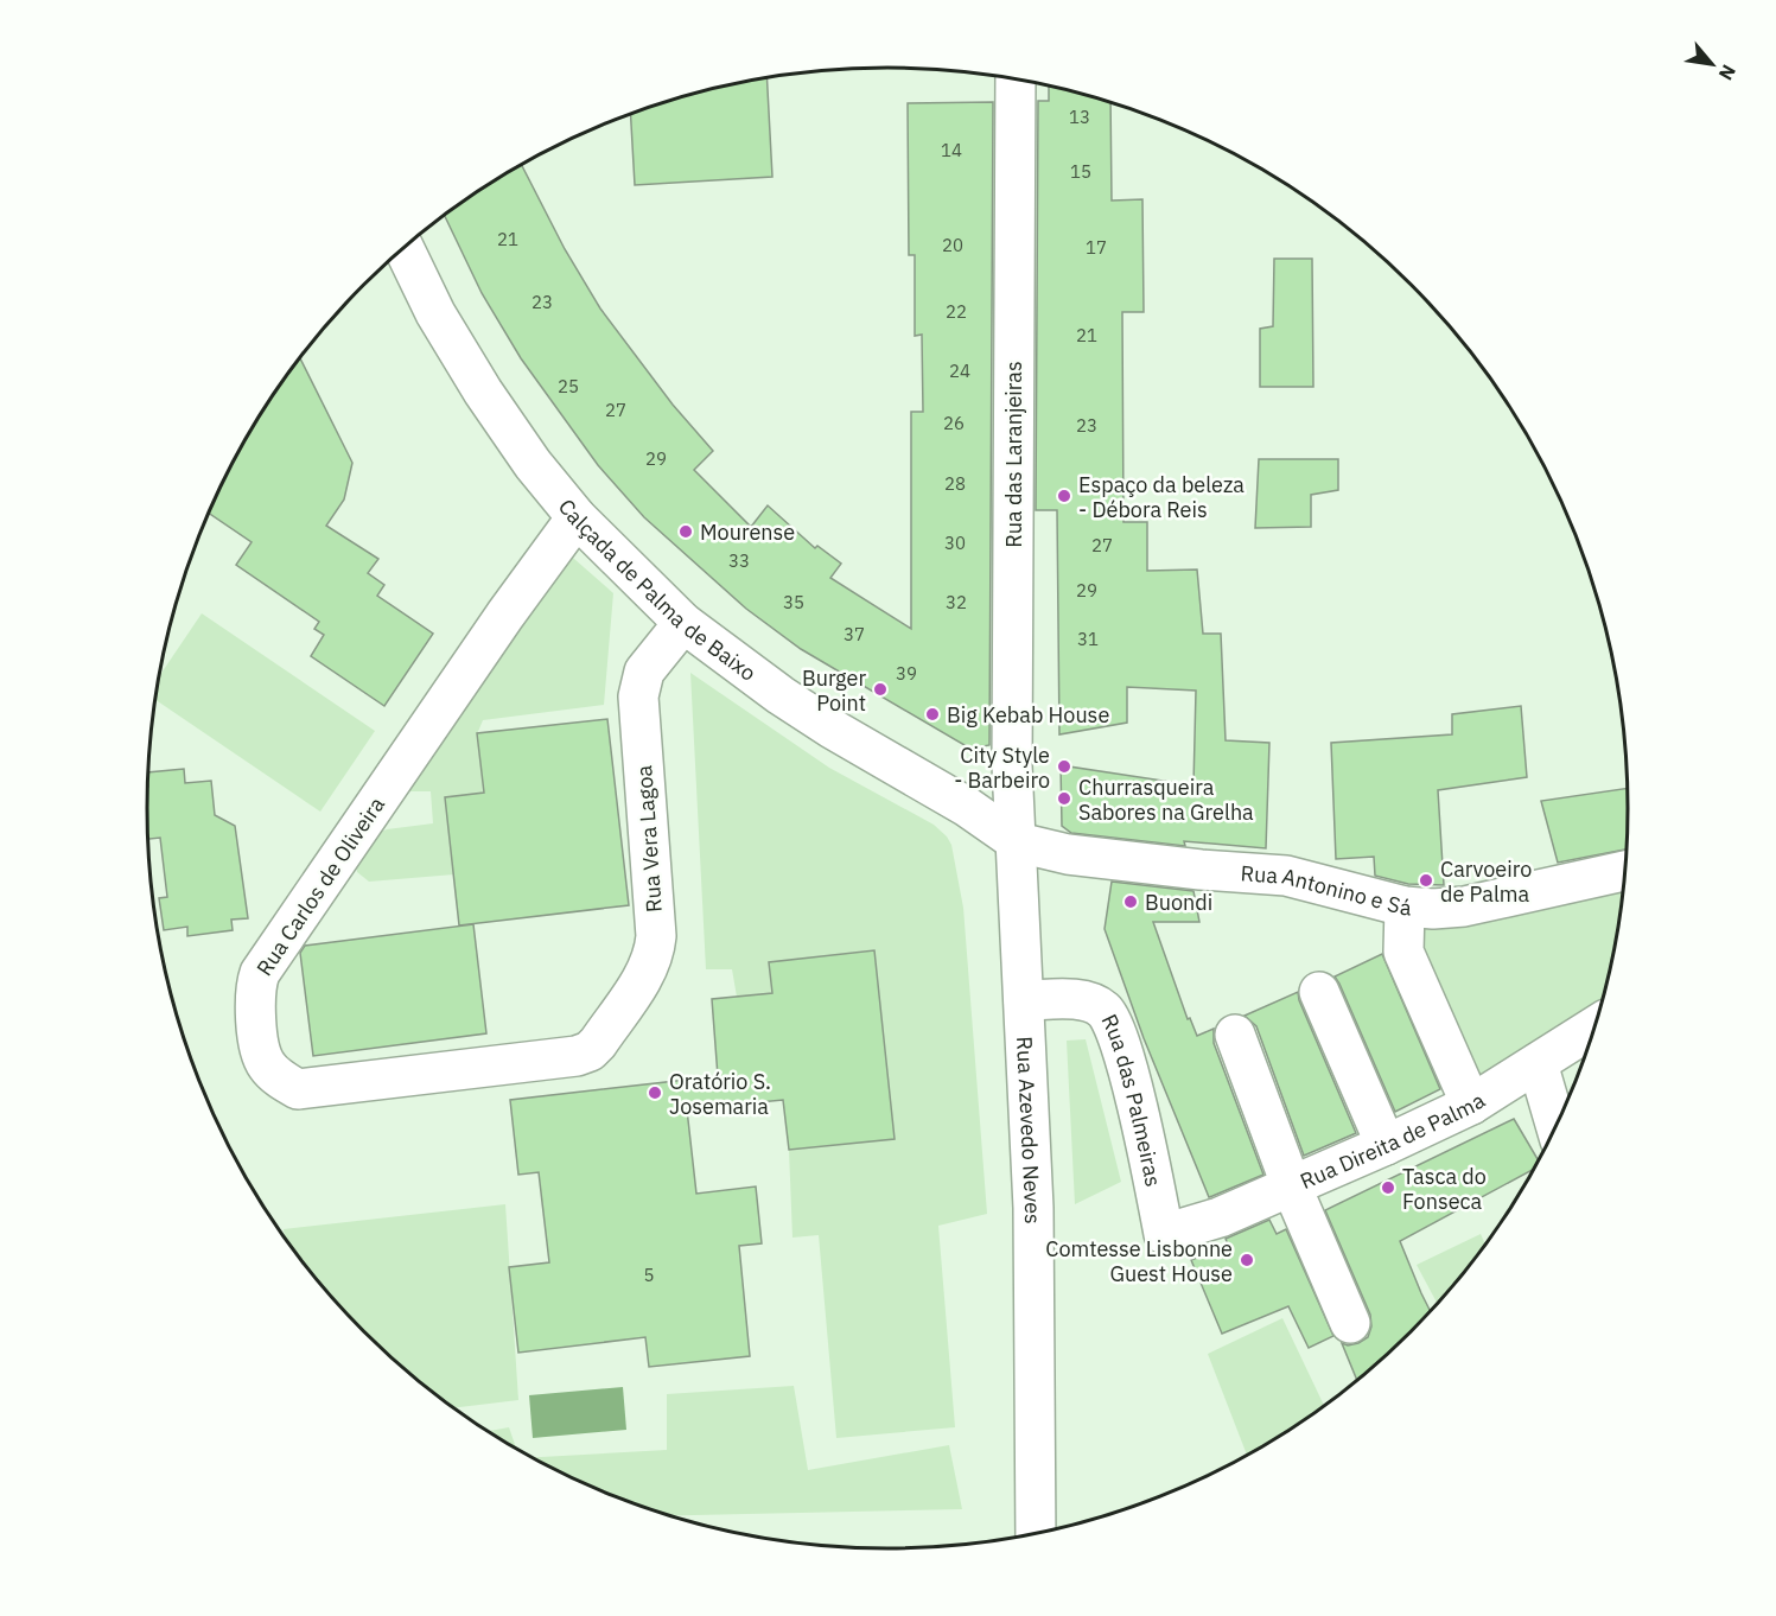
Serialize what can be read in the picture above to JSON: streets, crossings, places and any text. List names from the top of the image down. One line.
{"streets":{"street":["Rua das Laranjeiras","Calçada de Palma de Baixo","Rua Vera Lagoa","Rua Carlos de Oliveira","Rua Antonino e Sá","Rua das Palmeiras","Rua Azevedo Neves","Rua Direita de Palma"]},"crossings":[["Rua das Laranjeiras","Calçada de Palma de Baixo"],["Rua das Laranjeiras","Rua Antonino e Sá"],["Rua das Laranjeiras","Rua Azevedo Neves"],["Calçada de Palma de Baixo","Rua Vera Lagoa"],["Calçada de Palma de Baixo","Rua Carlos de Oliveira"],["Calçada de Palma de Baixo","Rua Antonino e Sá"],["Calçada de Palma de Baixo","Rua Azevedo Neves"],["Rua Vera Lagoa","Rua Carlos de Oliveira"],["Rua Antonino e Sá","Rua Azevedo Neves"],["Rua das Palmeiras","Rua Azevedo Neves"],["Rua das Palmeiras","Rua Direita de Palma"]],"places":["Espaço da beleza - Débora Reis","Mourense","Burger Point","Big Kebab House","City Style - Barbeiro","Churrasqueira Sabores na Grelha","Carvoeiro de Palma","Buondi","Oratório S. Josemaria","Tasca do Fonseca","Comtesse Lisbonne Guest House"],"house_numbers":["13","14","15","21","20","17","23","22","21","24","25","27","26","23","29","28","30","27","33","29","35","32","37","31","39","5"],"north":"bottom right"}
